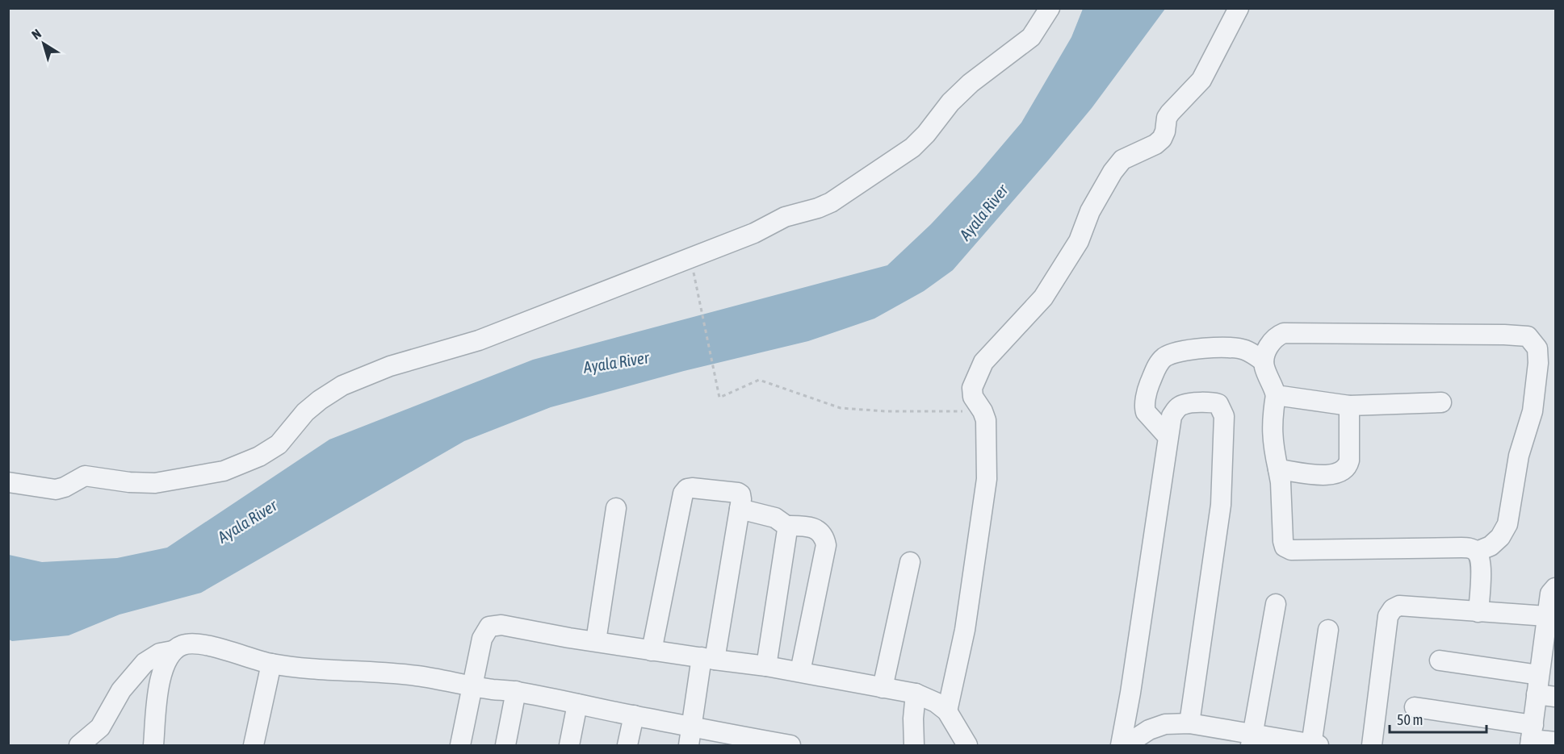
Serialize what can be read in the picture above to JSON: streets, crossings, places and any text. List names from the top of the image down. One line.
{"water":["Ayala River"],"scale_bar":"50 m","north":"top left"}
